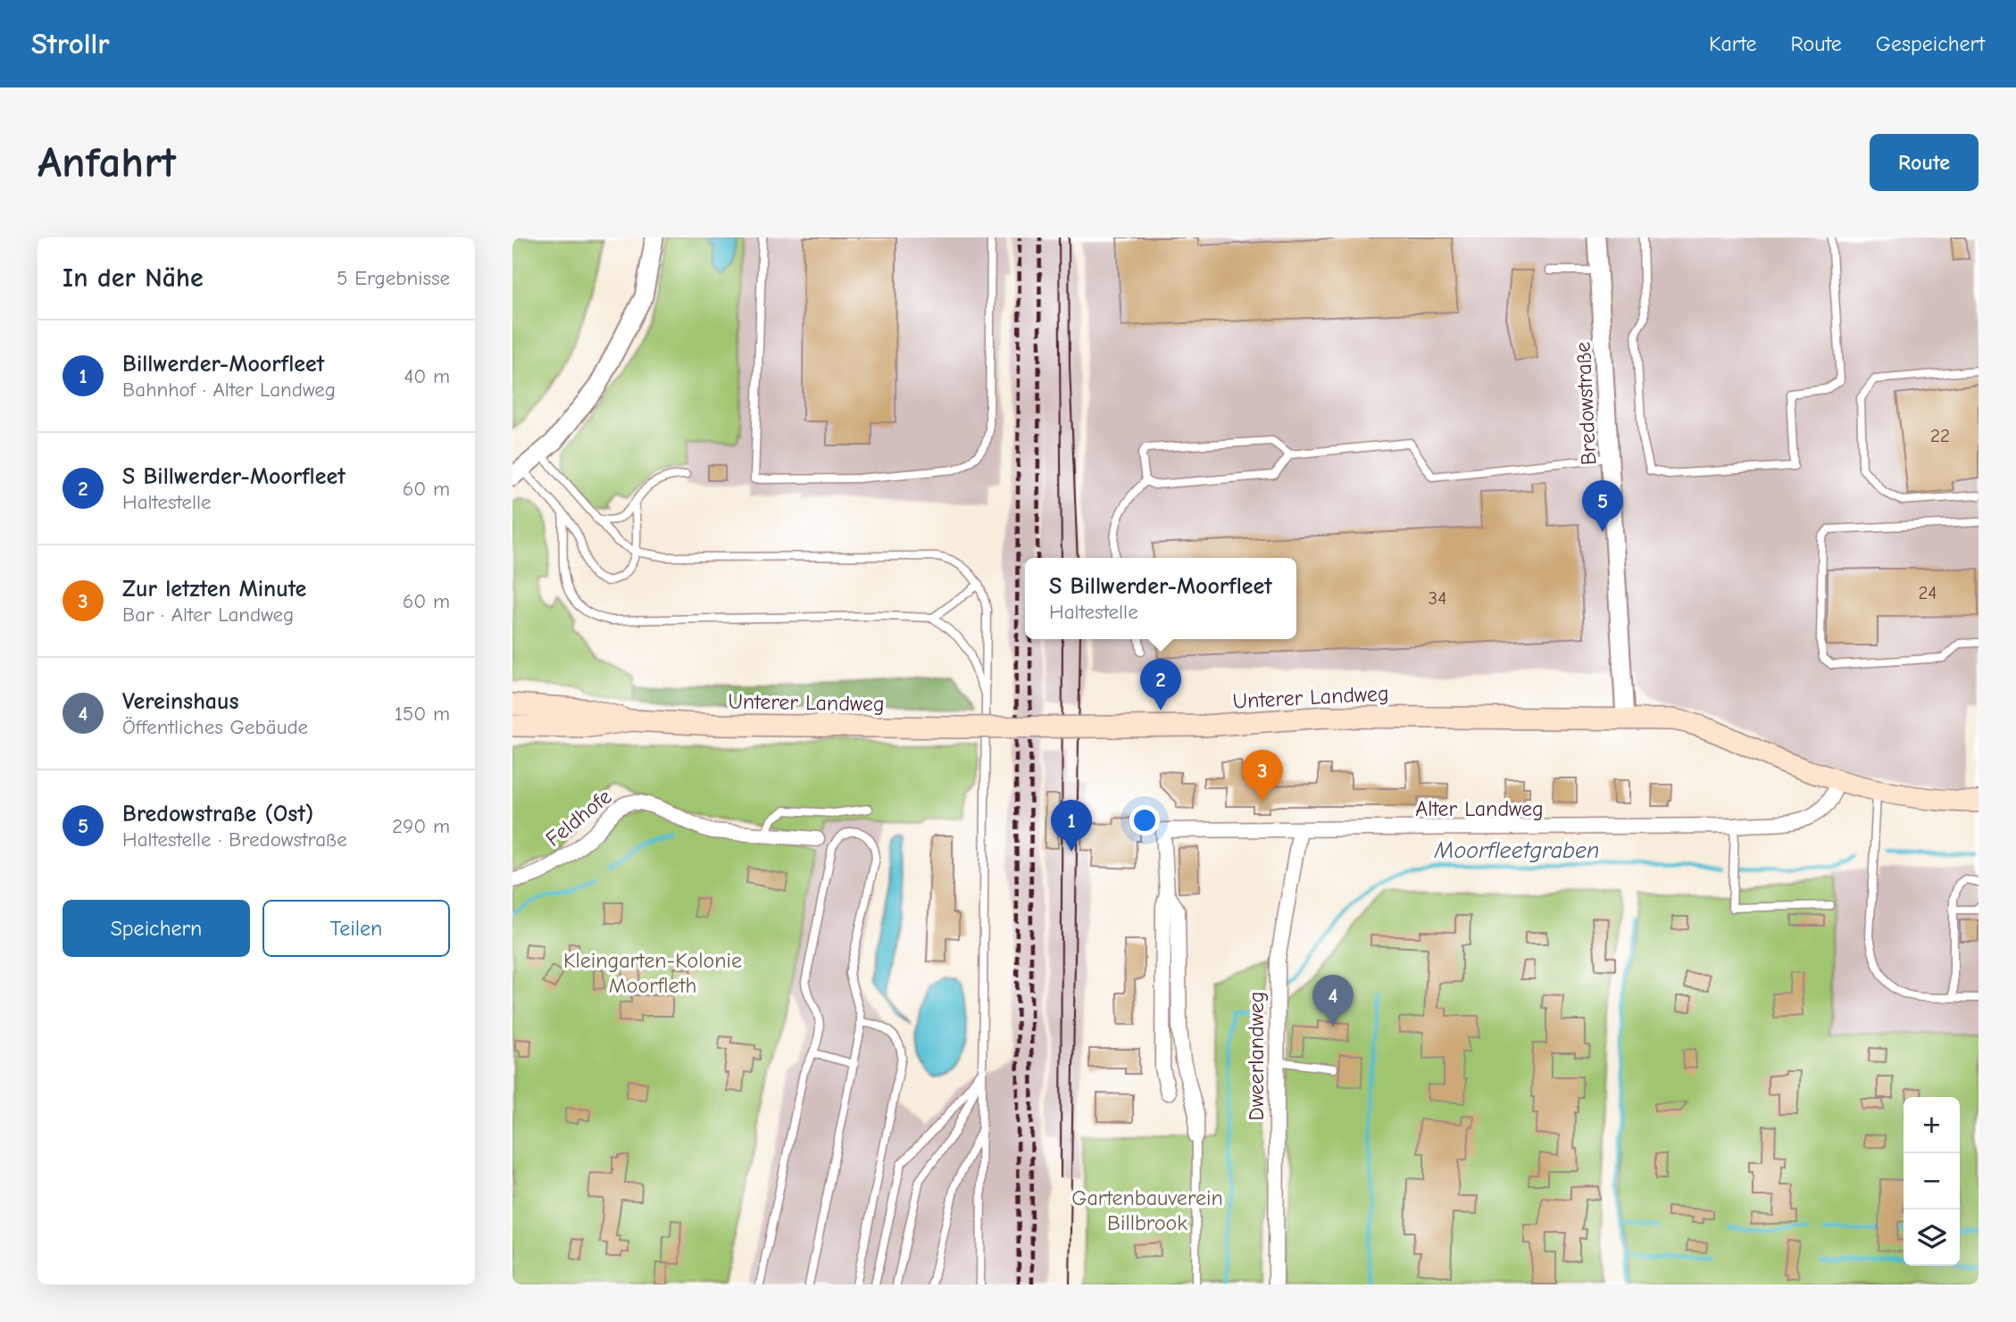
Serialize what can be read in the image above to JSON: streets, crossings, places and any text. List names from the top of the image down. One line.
{"streets":{"main road":["Unterer Landweg"],"street":["Bredowstraße","Alter Landweg","Feldhofe","Dweerlandweg"]},"crossings":[["Bredowstraße","Unterer Landweg"],["Unterer Landweg","Alter Landweg"],["Alter Landweg","Dweerlandweg"]],"water":["Moorfleetgraben"],"parks":["Kleingarten-Kolonie Moorfleth","Gartenbauverein Billbrook"],"house_numbers":["22","24","34"],"page":{"header":"Strollr","nav":["Karte","Route","Gespeichert"],"buttons":["Route",["Speichern","Teilen"]],"title":"Anfahrt","heading":["In der Nähe","5 Ergebnisse"],"list":[{"mark":"1","name":"Billwerder-Moorfleet","note":"Bahnhof · Alter Landweg","value":"40 m"},{"mark":"2","name":"S Billwerder-Moorfleet","note":"Haltestelle","value":"60 m"},{"mark":"3","name":"Zur letzten Minute","note":"Bar · Alter Landweg","value":"60 m"},{"mark":"4","name":"Vereinshaus","note":"Öffentliches Gebäude","value":"150 m"},{"mark":"5","name":"Bredowstraße (Ost)","note":"Haltestelle · Bredowstraße","value":"290 m"}],"pins":["5","2","3","1","4"],"popup":["S Billwerder-Moorfleet","Haltestelle"],"map_buttons":["+","−"]}}
